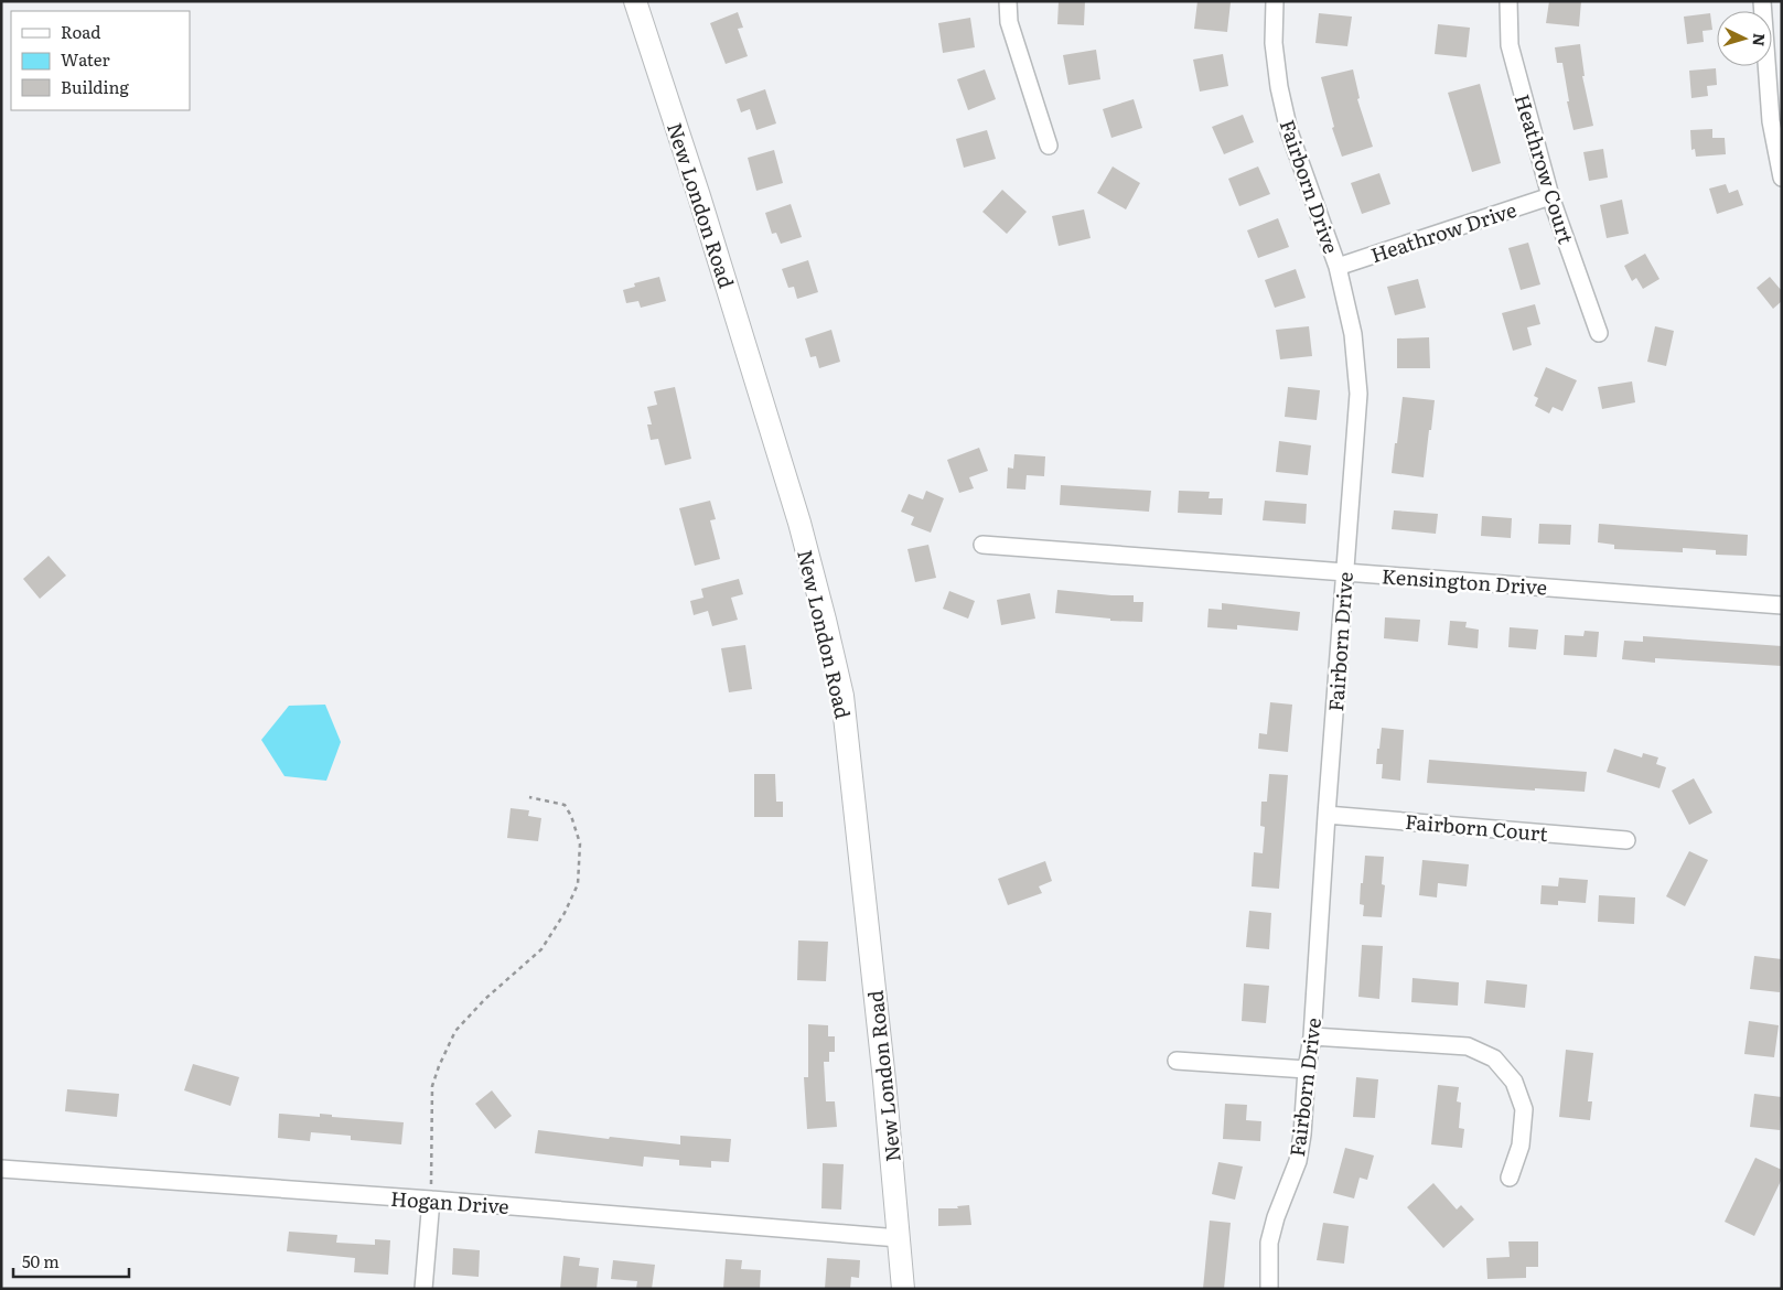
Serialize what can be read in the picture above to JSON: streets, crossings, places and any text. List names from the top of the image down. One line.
{"streets":{"street":["Heathrow Court","Fairborn Drive","New London Road","Heathrow Drive","Kensington Drive","Fairborn Court","Hogan Drive"]},"crossings":[["Heathrow Court","Heathrow Drive"],["Fairborn Drive","Heathrow Drive"],["Fairborn Drive","Kensington Drive"],["Fairborn Drive","Fairborn Court"],["New London Road","Hogan Drive"]],"legend":["Road","Water","Building"],"scale_bar":"50 m","north":"right"}
